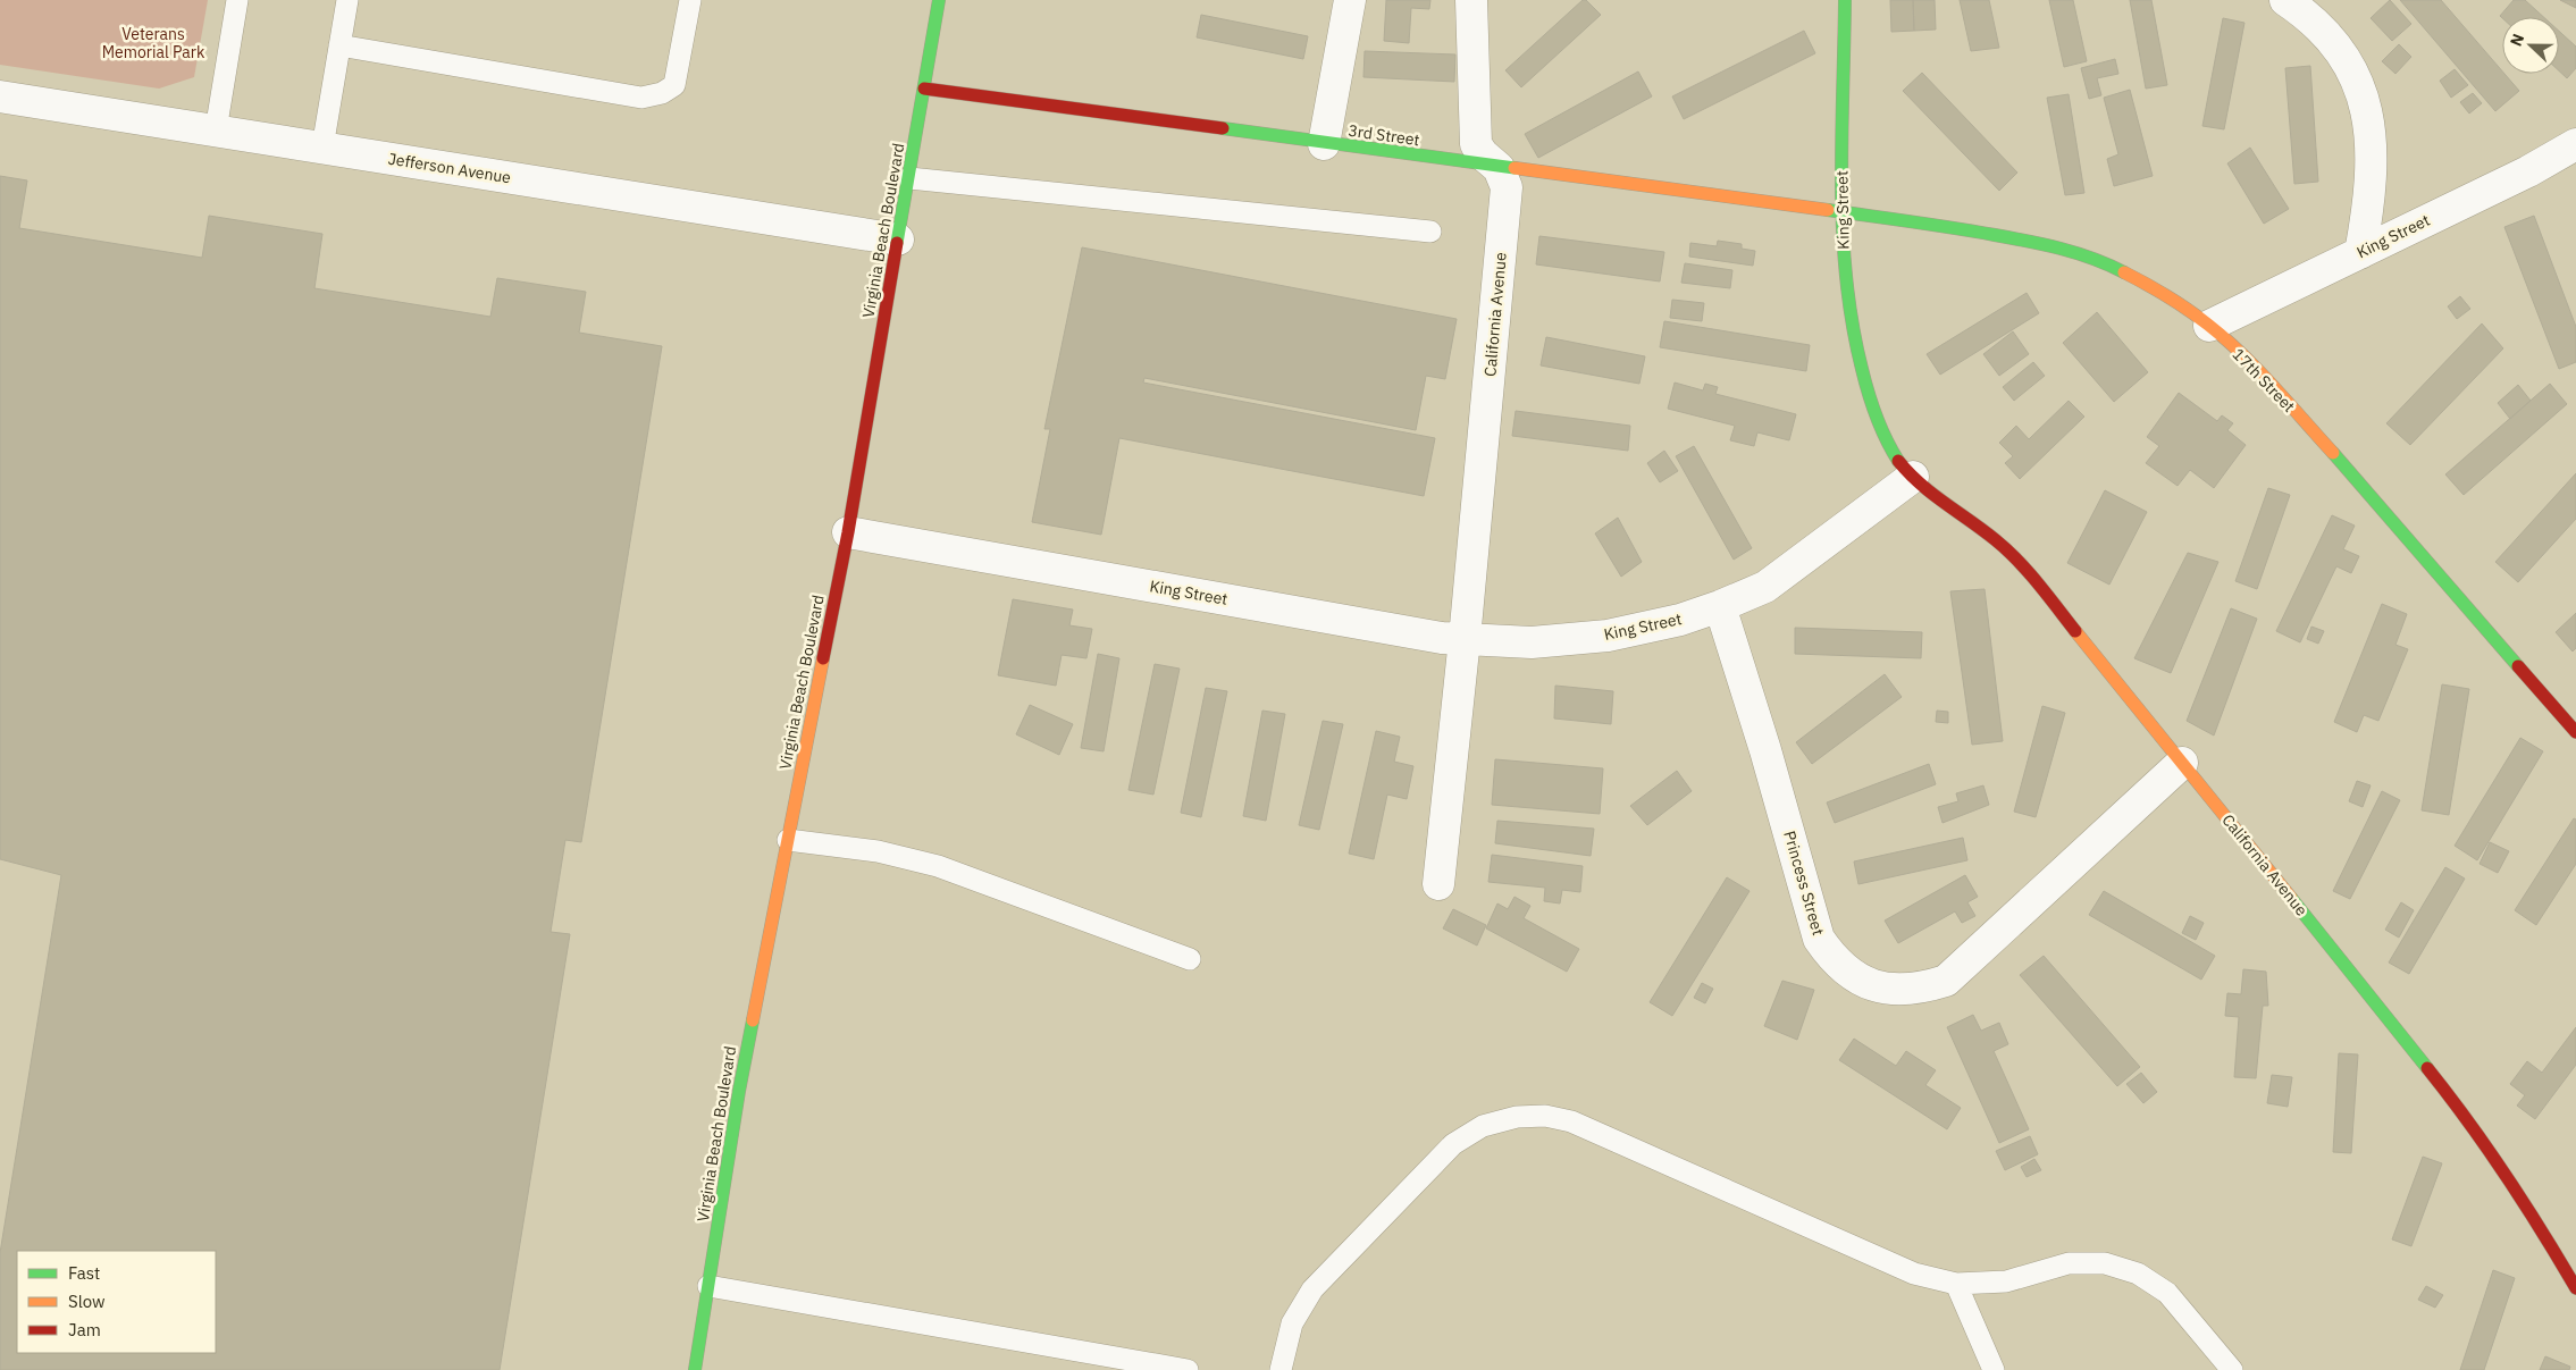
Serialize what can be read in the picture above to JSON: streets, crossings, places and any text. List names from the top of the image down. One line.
{"streets":{"street":["3rd Street","Jefferson Avenue","King Street","Virginia Beach Boulevard","California Avenue","17th Street","Princess Street"]},"crossings":[["3rd Street","King Street"],["3rd Street","Virginia Beach Boulevard"],["3rd Street","California Avenue"],["3rd Street","17th Street"],["Jefferson Avenue","Virginia Beach Boulevard"],["King Street","Virginia Beach Boulevard"],["King Street","California Avenue"],["King Street","17th Street"],["King Street","Princess Street"],["California Avenue","Princess Street"]],"parks":["Veterans Memorial Park"],"legend":["Fast","Slow","Jam"],"north":"left"}
